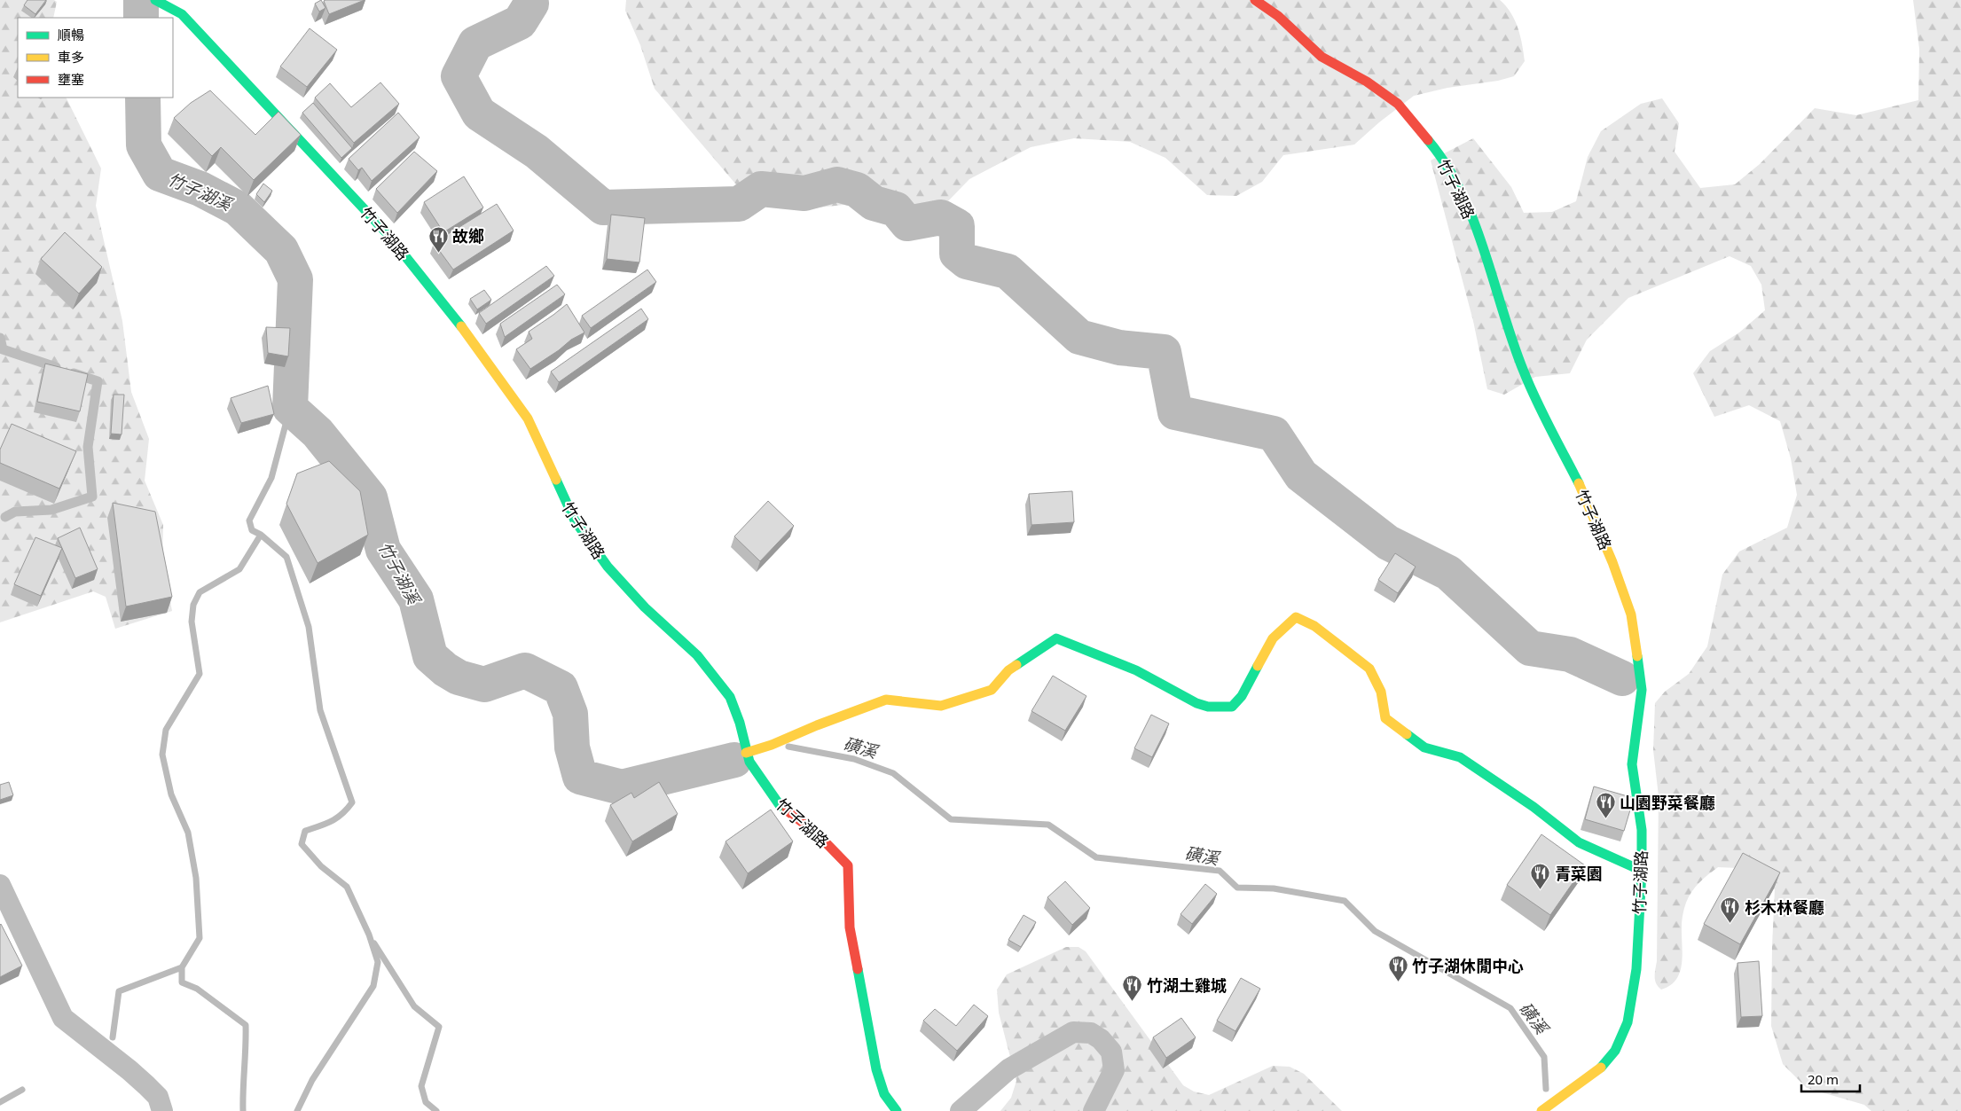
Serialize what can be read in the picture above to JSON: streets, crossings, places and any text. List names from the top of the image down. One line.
{"streets":{"street":["竹子湖路"]},"water":["竹子湖溪","磺溪"],"places":{"restaurant":["故鄉","山園野菜餐廳","青菜園","杉木林餐廳","竹子湖休閒中心","竹湖土雞城"]},"legend":["順暢","車多","壅塞"],"scale_bar":"20 m"}
